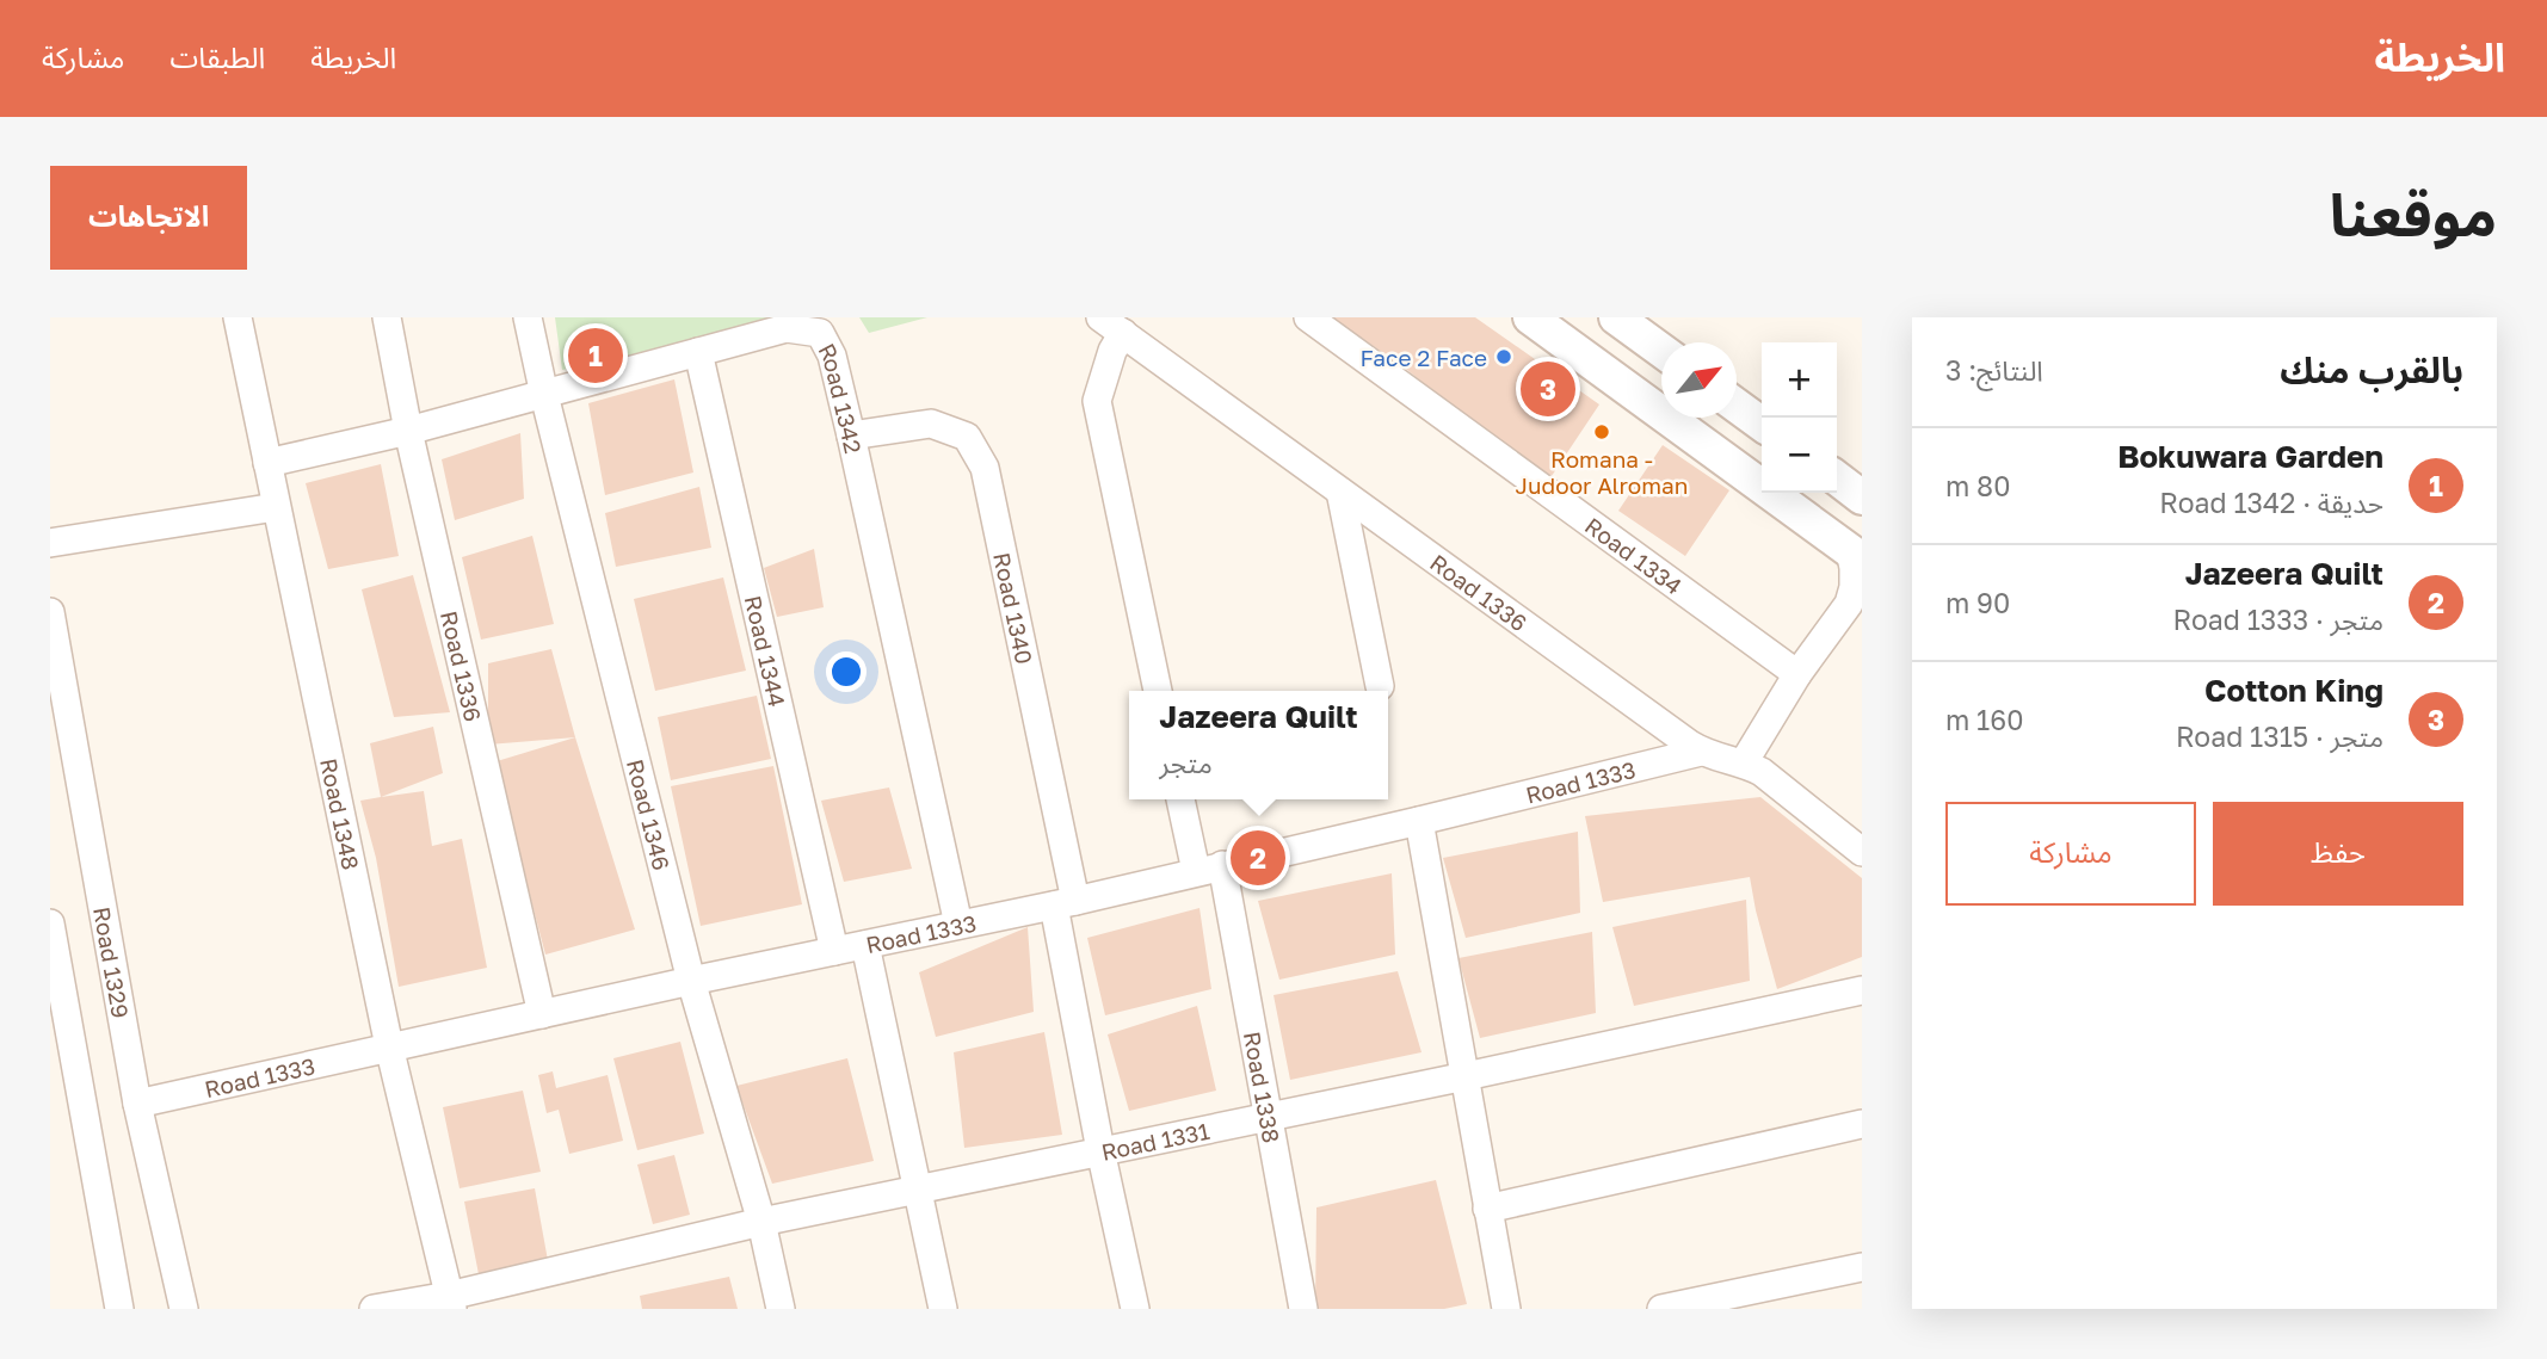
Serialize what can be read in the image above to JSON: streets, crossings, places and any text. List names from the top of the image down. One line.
{"streets":{"street":["Road 1342","Road 1334","Road 1336","Road 1340","Road 1344","Road 1333","Road 1348","Road 1346","Road 1329","Road 1338","Road 1331"]},"crossings":[["Road 1342","Road 1336"],["Road 1342","Road 1340"],["Road 1342","Road 1344"],["Road 1342","Road 1333"],["Road 1342","Road 1348"],["Road 1342","Road 1346"],["Road 1336","Road 1333"],["Road 1340","Road 1333"],["Road 1340","Road 1331"],["Road 1344","Road 1333"],["Road 1333","Road 1348"],["Road 1333","Road 1346"],["Road 1333","Road 1329"],["Road 1333","Road 1338"],["Road 1348","Road 1331"],["Road 1346","Road 1331"],["Road 1338","Road 1331"]],"places":["Face 2 Face","Romana - Judoor Alroman"],"north":"top right","page":{"header":"الخريطة","nav":["الخريطة","الطبقات","مشاركة"],"title":"موقعنا","buttons":["الاتجاهات",["حفظ","مشاركة"]],"heading":["بالقرب منك","النتائج: 3"],"pins":["1","3","2"],"map_buttons":["+","−"],"list":[{"mark":"1","name":"Bokuwara Garden","note":"حديقة · Road 1342","value":"80 m"},{"mark":"2","name":"Jazeera Quilt","note":"متجر · Road 1333","value":"90 m"},{"mark":"3","name":"Cotton King","note":"متجر · Road 1315","value":"160 m"}],"popup":["Jazeera Quilt","متجر"]}}
